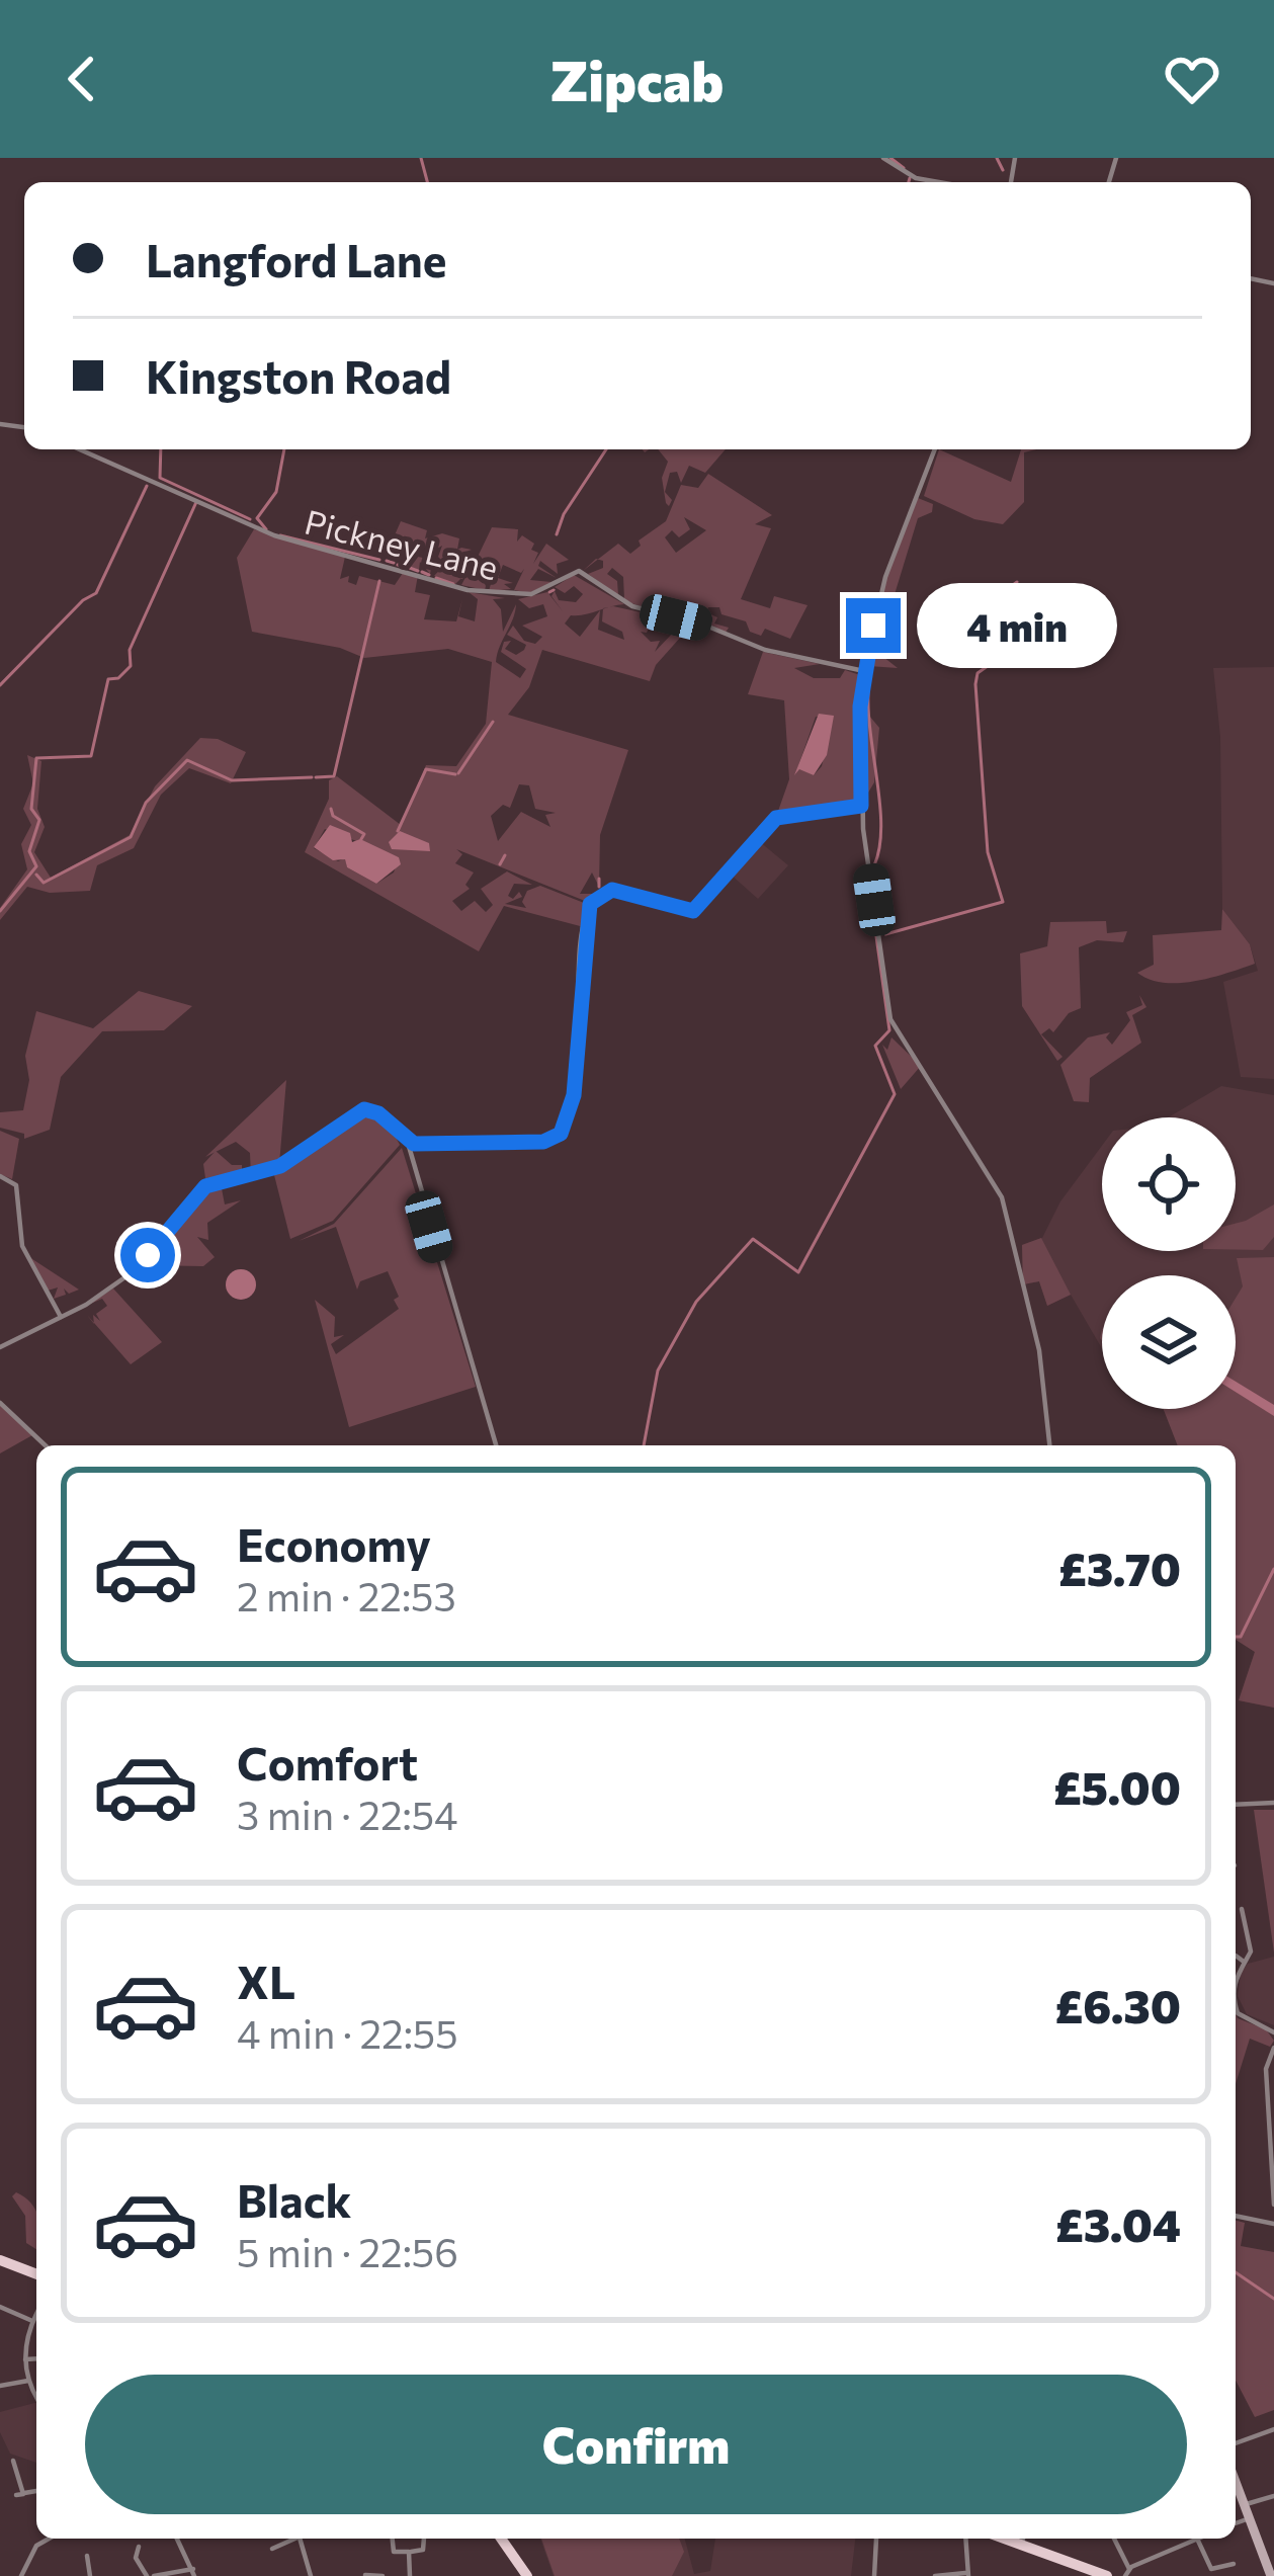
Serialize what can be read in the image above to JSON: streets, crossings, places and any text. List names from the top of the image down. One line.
{"streets":{"street":["Pickney Lane"]},"page":{"header":"Zipcab","banner":["Langford Lane","Kingston Road"],"bubble":"4 min","list":[{"name":"Economy","note":"2 min · 22:53","value":"£3.70"},{"name":"Comfort","note":"3 min · 22:54","value":"£5.00"},{"name":"XL","note":"4 min · 22:55","value":"£6.30"},{"name":"Black","note":"5 min · 22:56","value":"£3.04"}],"buttons":"Confirm"}}
